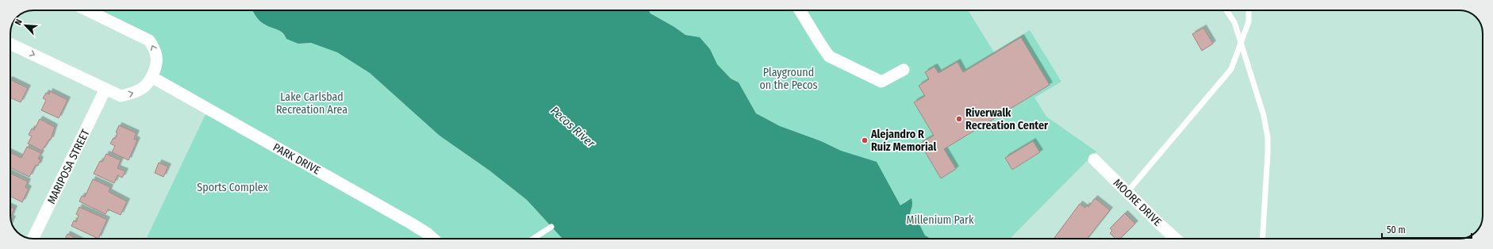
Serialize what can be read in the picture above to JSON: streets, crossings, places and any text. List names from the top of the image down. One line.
{"streets":{"street":["PARK DRIVE","MARIPOSA STREET","MOORE DRIVE"]},"water":["Pecos River"],"parks":["Playground on the Pecos","Lake Carlsbad Recreation Area","Sports Complex","Millenium Park"],"places":["Riverwalk Recreation Center","Alejandro R Ruiz Memorial"],"scale_bar":"50 m","north":"top left"}
